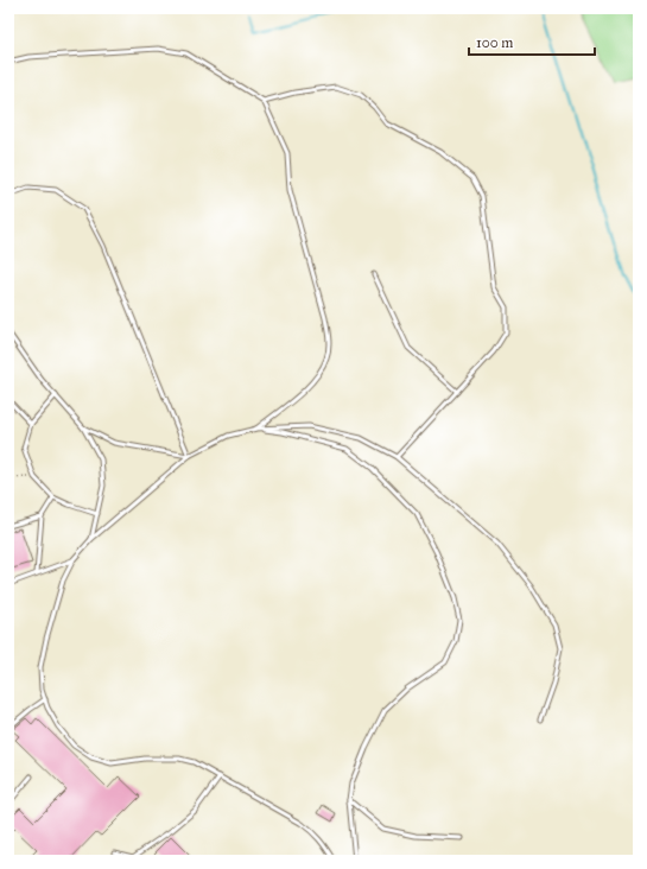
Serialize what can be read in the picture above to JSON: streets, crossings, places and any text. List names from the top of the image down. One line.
{"scale_bar":"100 m"}
